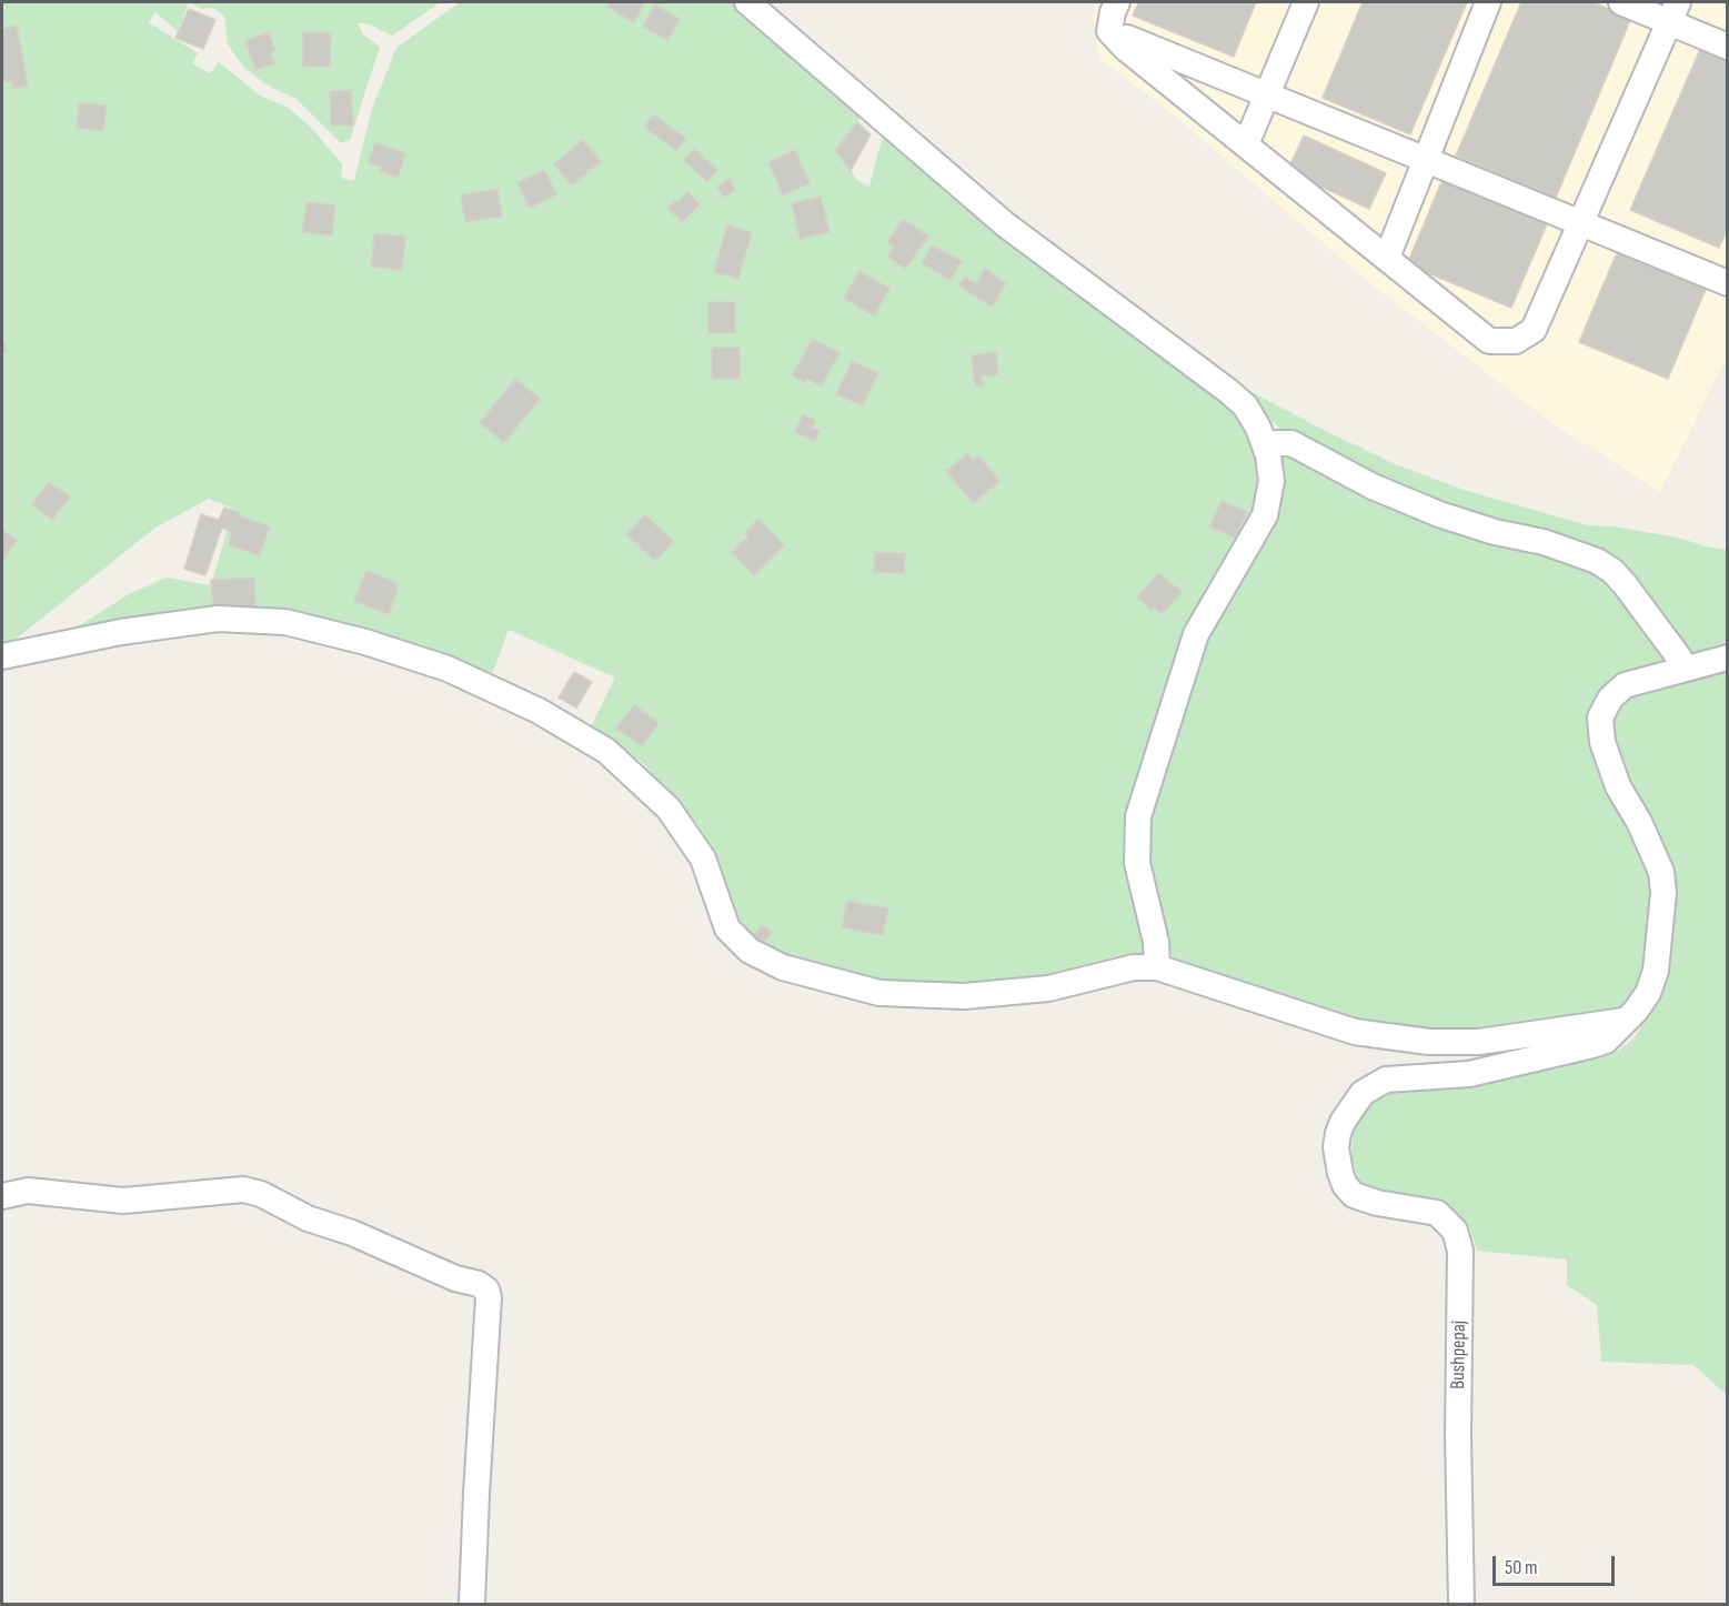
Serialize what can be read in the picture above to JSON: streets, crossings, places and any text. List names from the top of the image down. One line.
{"streets":{"street":["Bushpepaj"]},"scale_bar":"50 m"}
